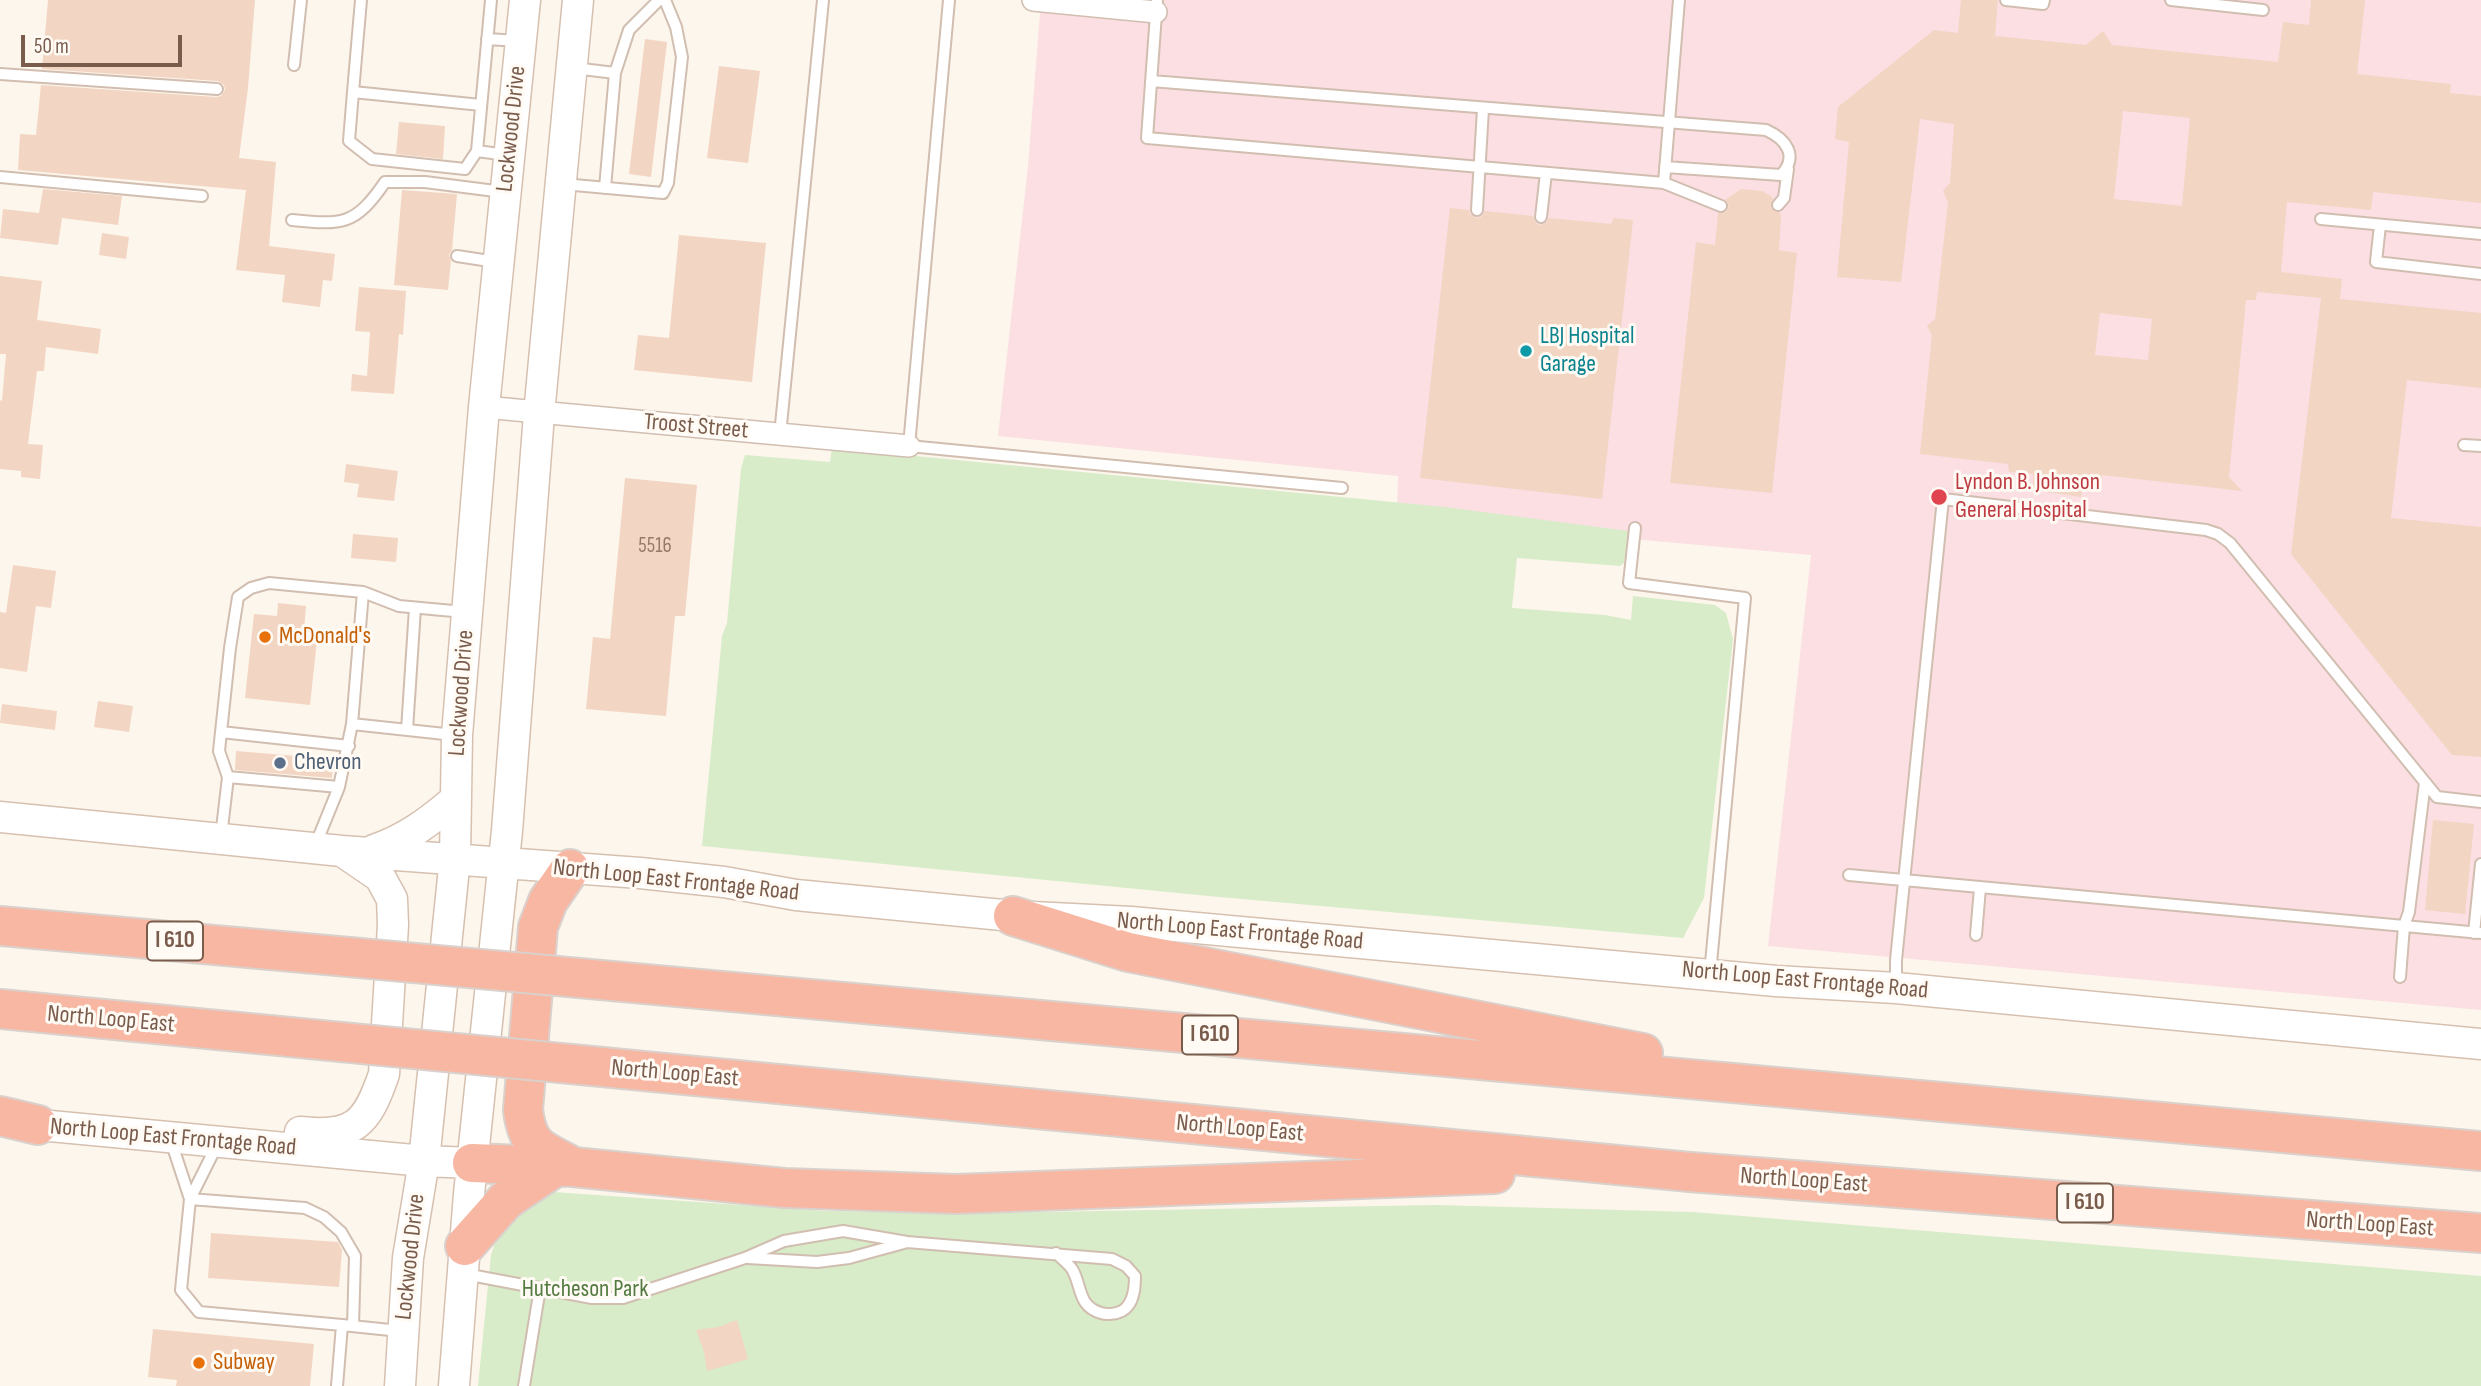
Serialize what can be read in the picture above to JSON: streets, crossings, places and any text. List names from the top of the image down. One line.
{"streets":{"highway":["I 610","North Loop East"],"main road":["Lockwood Drive","North Loop East Frontage Road"],"street":["Troost Street"]},"crossings":[["Lockwood Drive","Troost Street"],["Lockwood Drive","North Loop East Frontage Road"]],"parks":["Hutcheson Park"],"places":["LBJ Hospital Garage","Lyndon B. Johnson General Hospital","McDonald's","Chevron","Subway"],"house_numbers":["5516"],"scale_bar":"50 m"}
